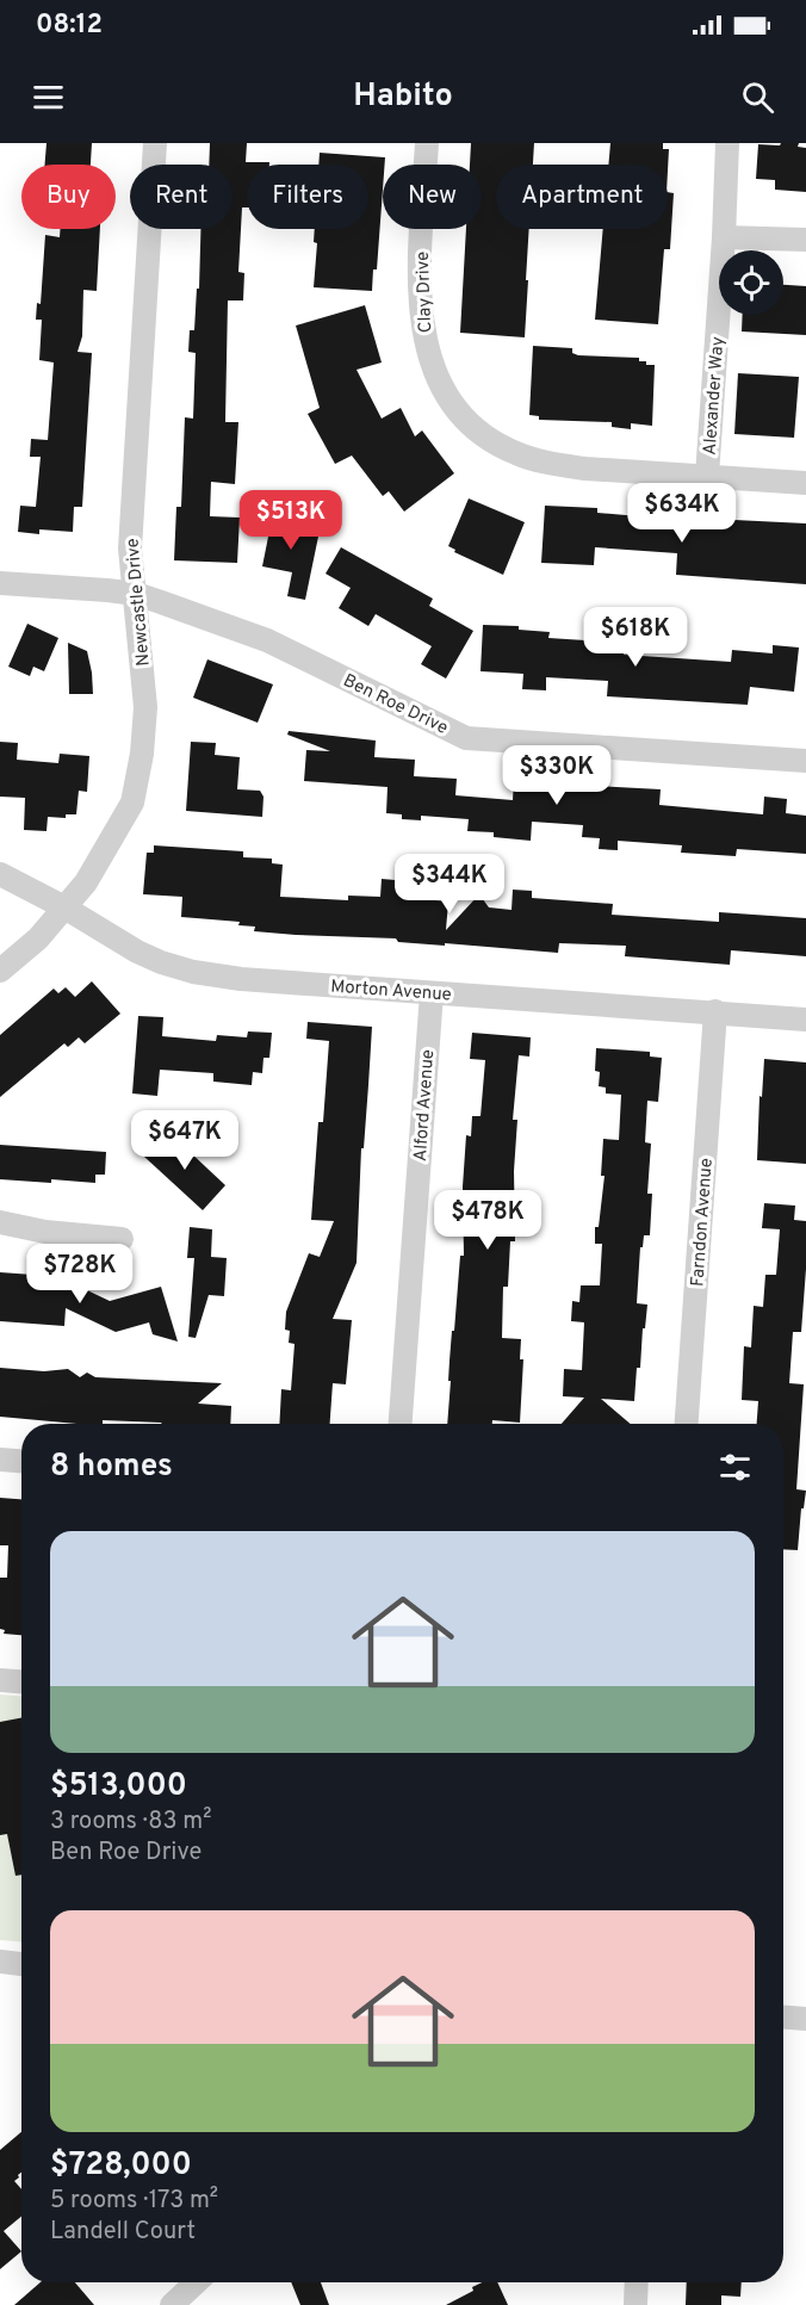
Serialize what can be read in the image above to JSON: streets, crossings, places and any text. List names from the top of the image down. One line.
{"streets":{"street":["Clay Drive","Alexander Way","Newcastle Drive","Ben Roe Drive","Morton Avenue","Alford Avenue","Farndon Avenue"]},"crossings":[["Clay Drive","Alexander Way"],["Newcastle Drive","Ben Roe Drive"],["Newcastle Drive","Morton Avenue"],["Morton Avenue","Alford Avenue"],["Morton Avenue","Farndon Avenue"]],"page":{"status":"08:12","header":"Habito","chip":["Buy","Rent","Filters","New","Apartment"],"price":["$634K","$513K","$618K","$330K","$344K","$647K","$478K","$728K"],"heading":"8 homes","list":[{"name":"$513,000","note":"3 rooms · 83 m² · Ben Roe Drive"},{"name":"$728,000","note":"5 rooms · 173 m² · Landell Court"}]}}
